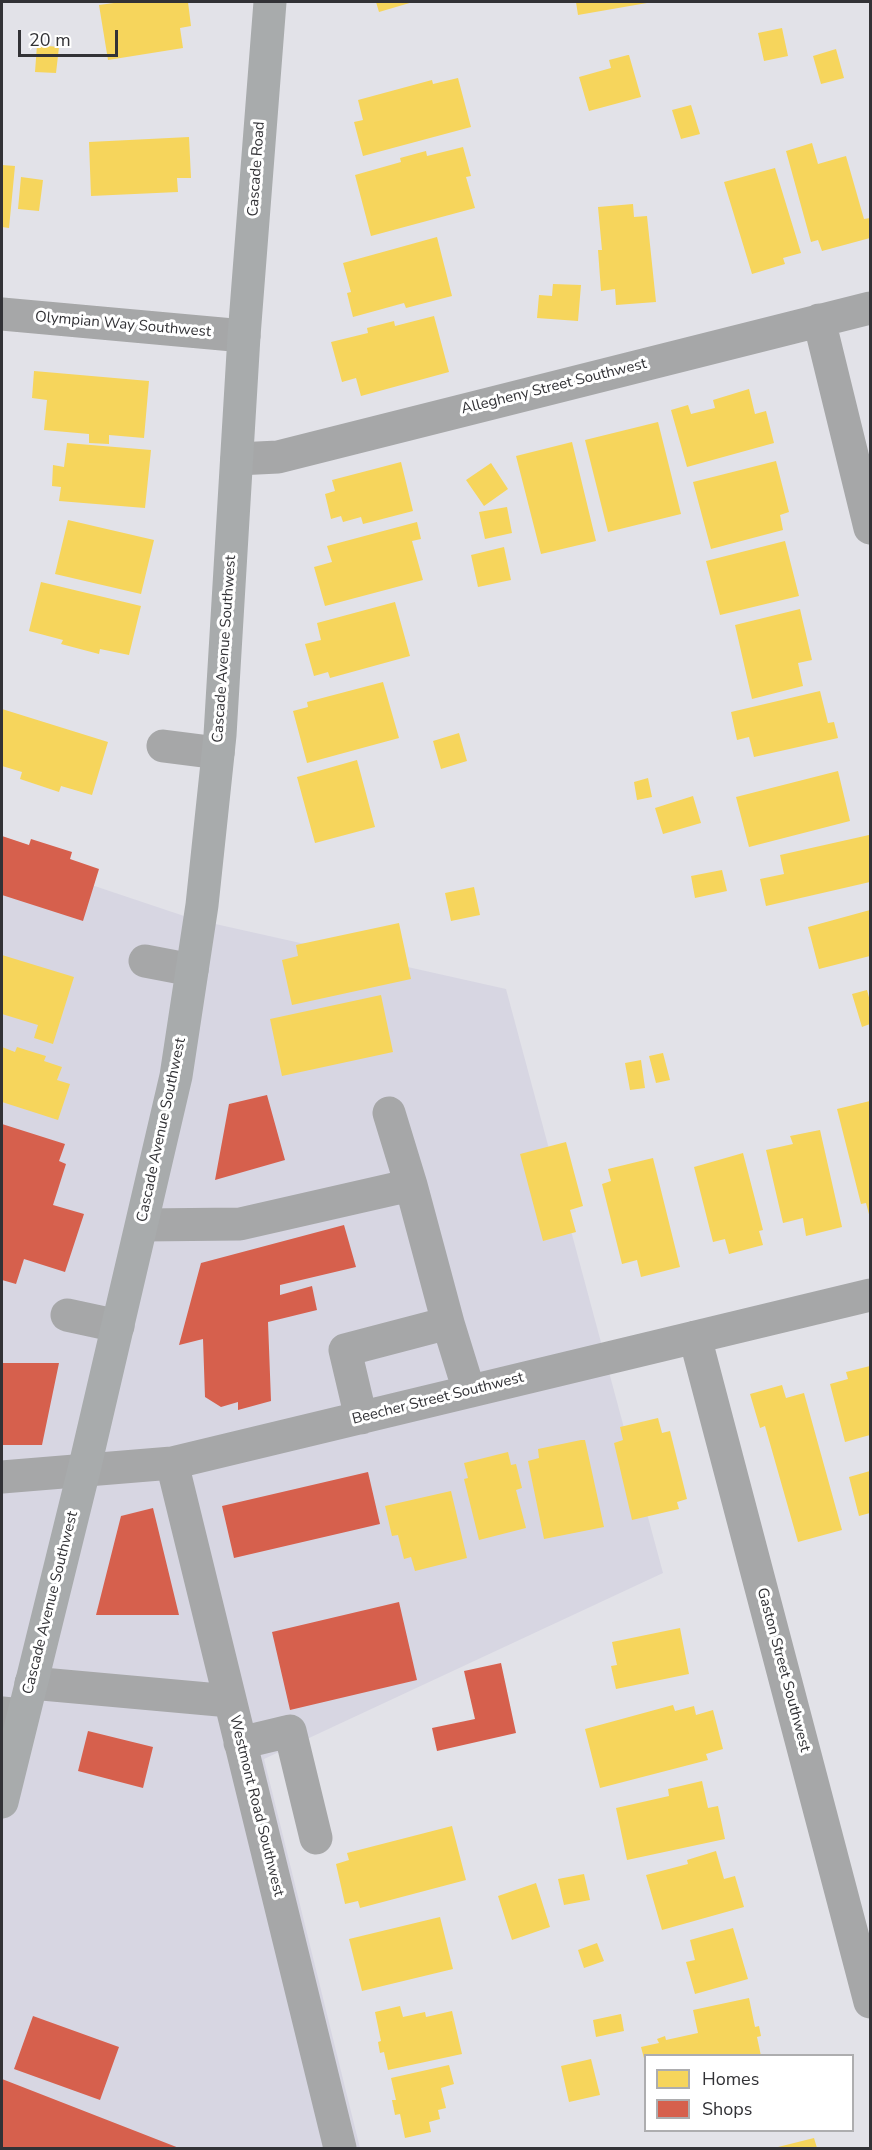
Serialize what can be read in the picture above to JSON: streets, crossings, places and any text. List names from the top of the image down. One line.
{"streets":{"main road":["Cascade Road","Cascade Avenue Southwest"],"street":["Olympian Way Southwest","Allegheny Street Southwest","Beecher Street Southwest","Gaston Street Southwest","Westmont Road Southwest"]},"crossings":[["Cascade Road","Olympian Way Southwest"],["Cascade Road","Cascade Avenue Southwest"],["Olympian Way Southwest","Cascade Avenue Southwest"],["Allegheny Street Southwest","Cascade Avenue Southwest"],["Cascade Avenue Southwest","Beecher Street Southwest"],["Beecher Street Southwest","Gaston Street Southwest"],["Beecher Street Southwest","Westmont Road Southwest"]],"legend":["Homes","Shops"],"scale_bar":"20 m"}
